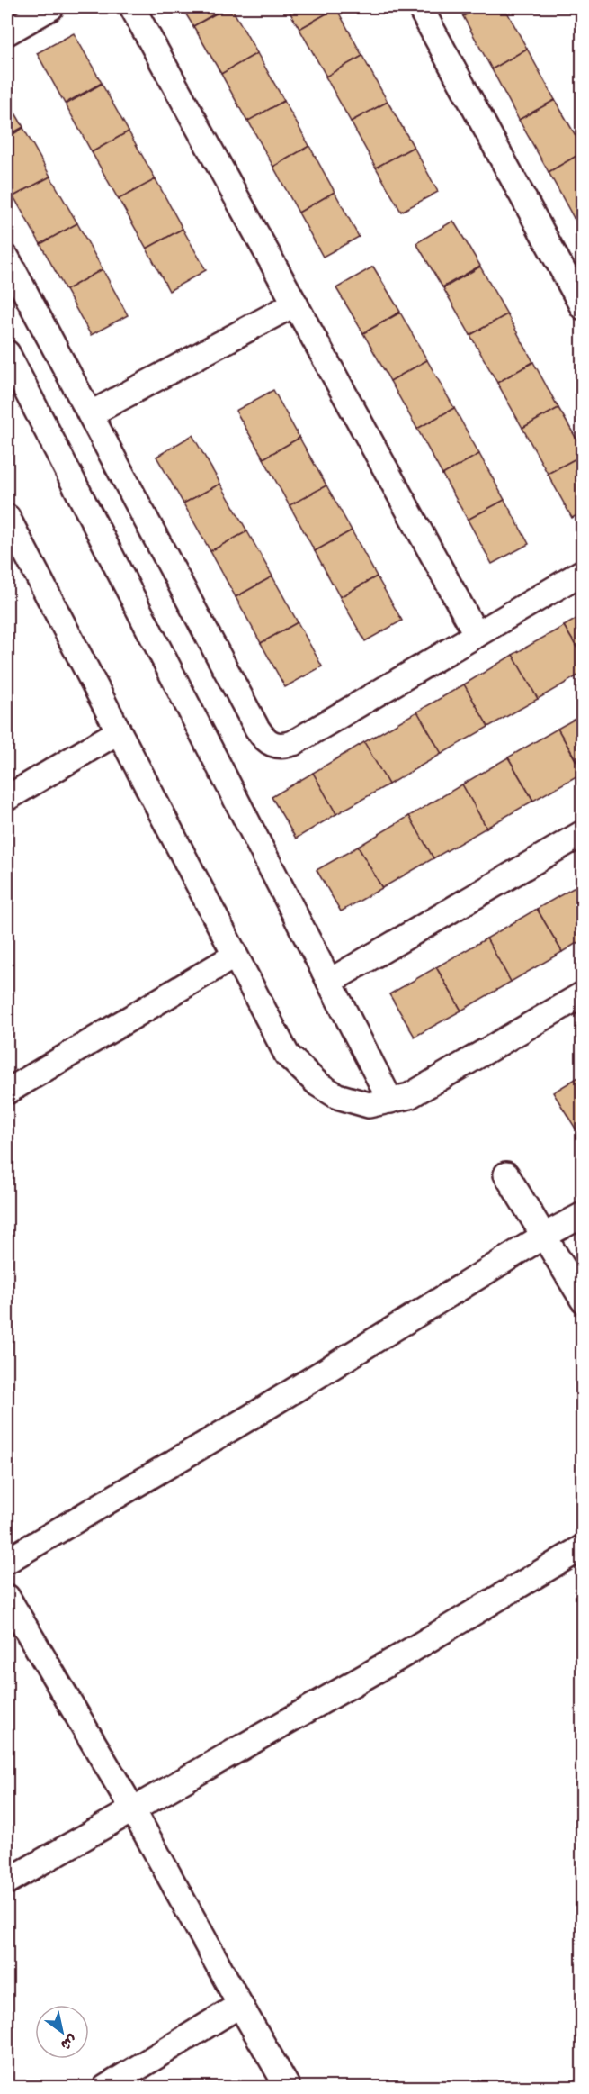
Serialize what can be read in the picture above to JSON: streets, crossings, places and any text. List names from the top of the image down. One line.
{"north":"bottom right"}
